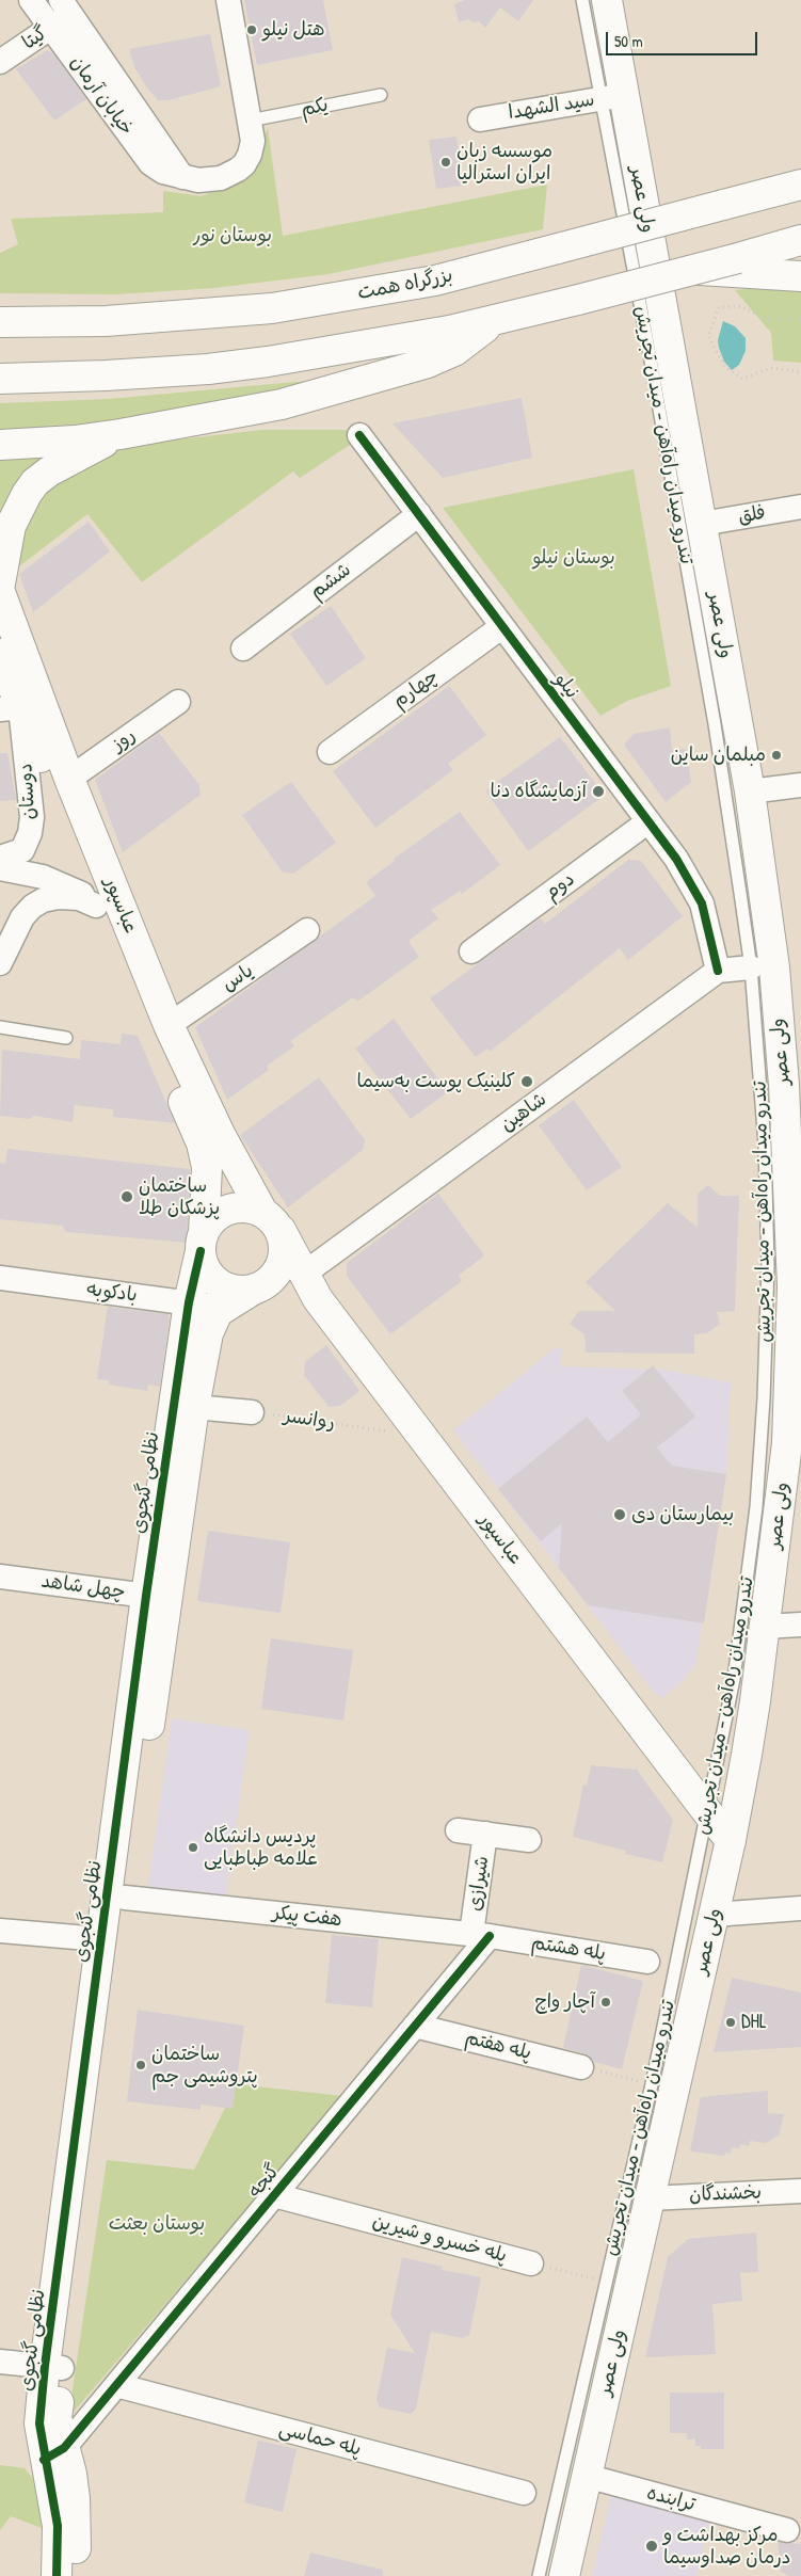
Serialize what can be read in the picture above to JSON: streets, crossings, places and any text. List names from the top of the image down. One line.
{"streets":{"main road":["ولی عصر","بزرگراه همت","عباسپور","نظامی گنجوی"],"street":["گیتا","خیابان آرمان","سید الشهدا","فلق","ششم","نیلو","چهارم","روز","دوستان","دوم","یاس","شاهین","بادکوبه","چهل شاهد","شیرازی","هفت پیکر","پله هشتم","پله هفتم","گنجه","بخشندگان","پله خسرو و شیرین","پله حماسی","ترابنده"],"lane":["یکم","تندرو میدان راه‌آهن - میدان تجریش"],"path":["روانسر"]},"crossings":[["گیتا","خیابان آرمان"],["خیابان آرمان","یکم"],["سید الشهدا","ولی عصر"],["سید الشهدا","تندرو میدان راه‌آهن - میدان تجریش"],["ولی عصر","تندرو میدان راه‌آهن - میدان تجریش"],["ولی عصر","فلق"],["ولی عصر","عباسپور"],["ولی عصر","بخشندگان"],["ولی عصر","ترابنده"],["تندرو میدان راه‌آهن - میدان تجریش","عباسپور"],["تندرو میدان راه‌آهن - میدان تجریش","پله خسرو و شیرین"],["ششم","نیلو"],["نیلو","چهارم"],["نیلو","دوم"],["نیلو","شاهین"],["روز","عباسپور"],["دوستان","عباسپور"],["عباسپور","یاس"],["عباسپور","شاهین"],["عباسپور","روانسر"],["عباسپور","نظامی گنجوی"],["بادکوبه","نظامی گنجوی"],["نظامی گنجوی","چهل شاهد"],["نظامی گنجوی","هفت پیکر"],["نظامی گنجوی","گنجه"],["شیرازی","هفت پیکر"],["شیرازی","پله هشتم"],["شیرازی","گنجه"],["هفت پیکر","پله هشتم"],["هفت پیکر","گنجه"],["پله هشتم","گنجه"],["پله هفتم","گنجه"],["گنجه","پله خسرو و شیرین"],["گنجه","پله حماسی"]],"parks":["بوستان نور","بوستان نیلو","بوستان بعثت"],"places":["هتل نيلو","موسسه زبان ایران استرالیا","مبلمان ساین","آزمایشگاه دنا","کلینیک پوست به‌سیما","ساختمان پزشکان طلا","بیمارستان دی","پردیس دانشگاه علامه طباطبایی","آچار واچ","DHL","ساختمان پتروشیمی جم","مرکز بهداشت و درمان صداوسیما"],"scale_bar":"50 m"}
